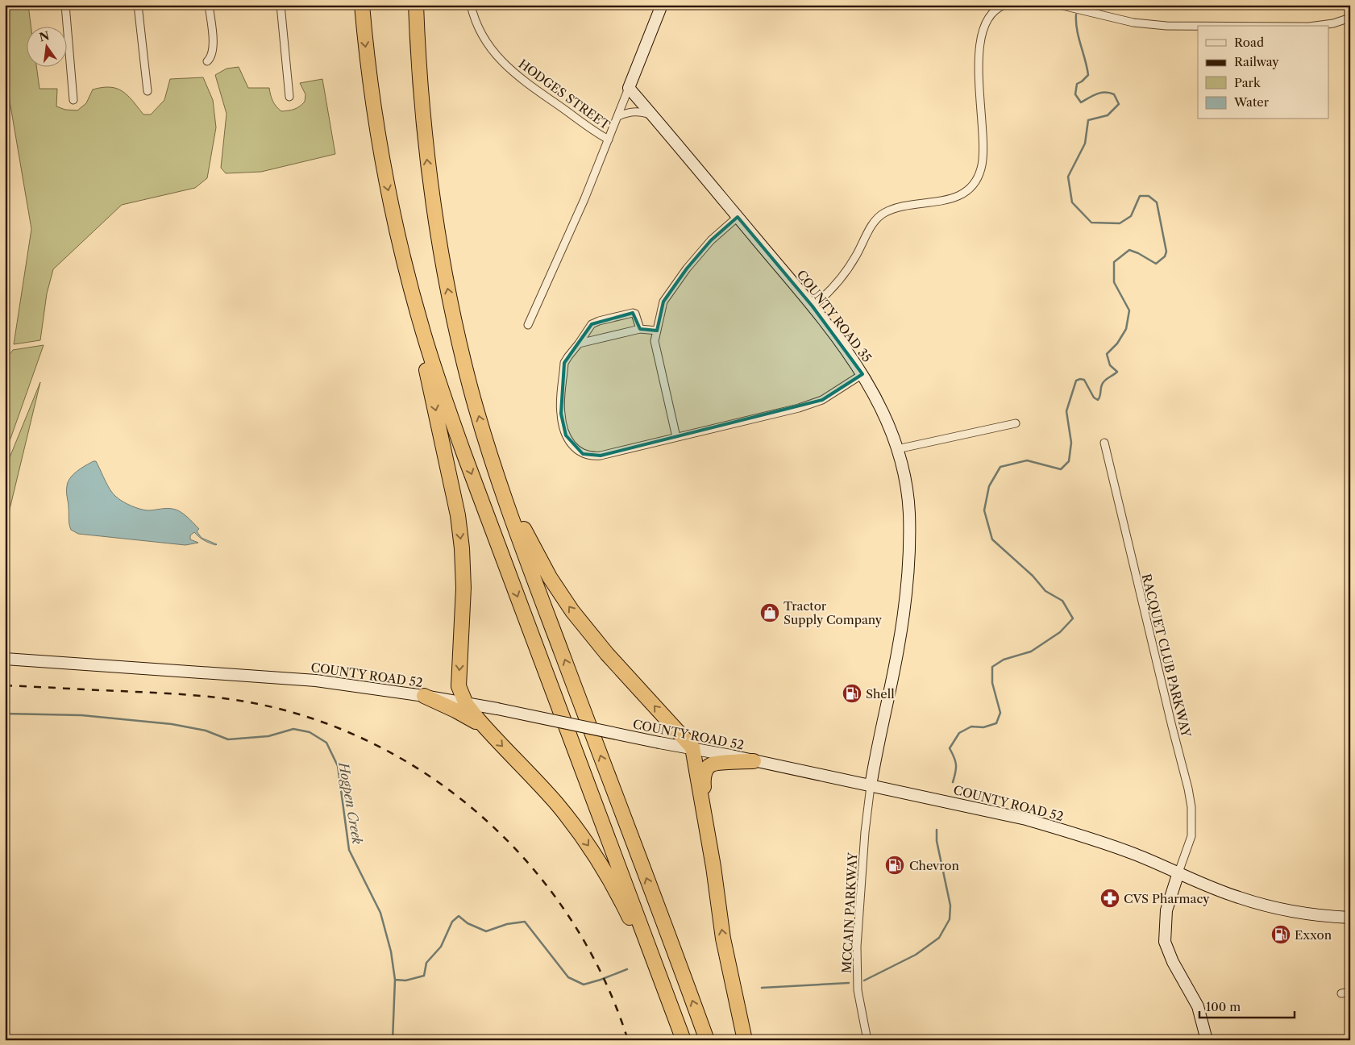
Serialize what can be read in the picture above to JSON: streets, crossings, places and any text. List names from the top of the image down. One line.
{"streets":{"street":["HODGES STREET","COUNTY ROAD 35","RACQUET CLUB PARKWAY","COUNTY ROAD 52","MCCAIN PARKWAY"]},"crossings":[["COUNTY ROAD 35","COUNTY ROAD 52"],["COUNTY ROAD 35","MCCAIN PARKWAY"],["RACQUET CLUB PARKWAY","COUNTY ROAD 52"],["COUNTY ROAD 52","MCCAIN PARKWAY"]],"water":["Hogpen Creek"],"places":{"shop":["Tractor Supply Company"],"fuel station":["Shell","Chevron","Exxon"],"pharmacy":["CVS Pharmacy"]},"legend":["Road","Railway","Park","Water"],"scale_bar":"100 m","north":"top"}
